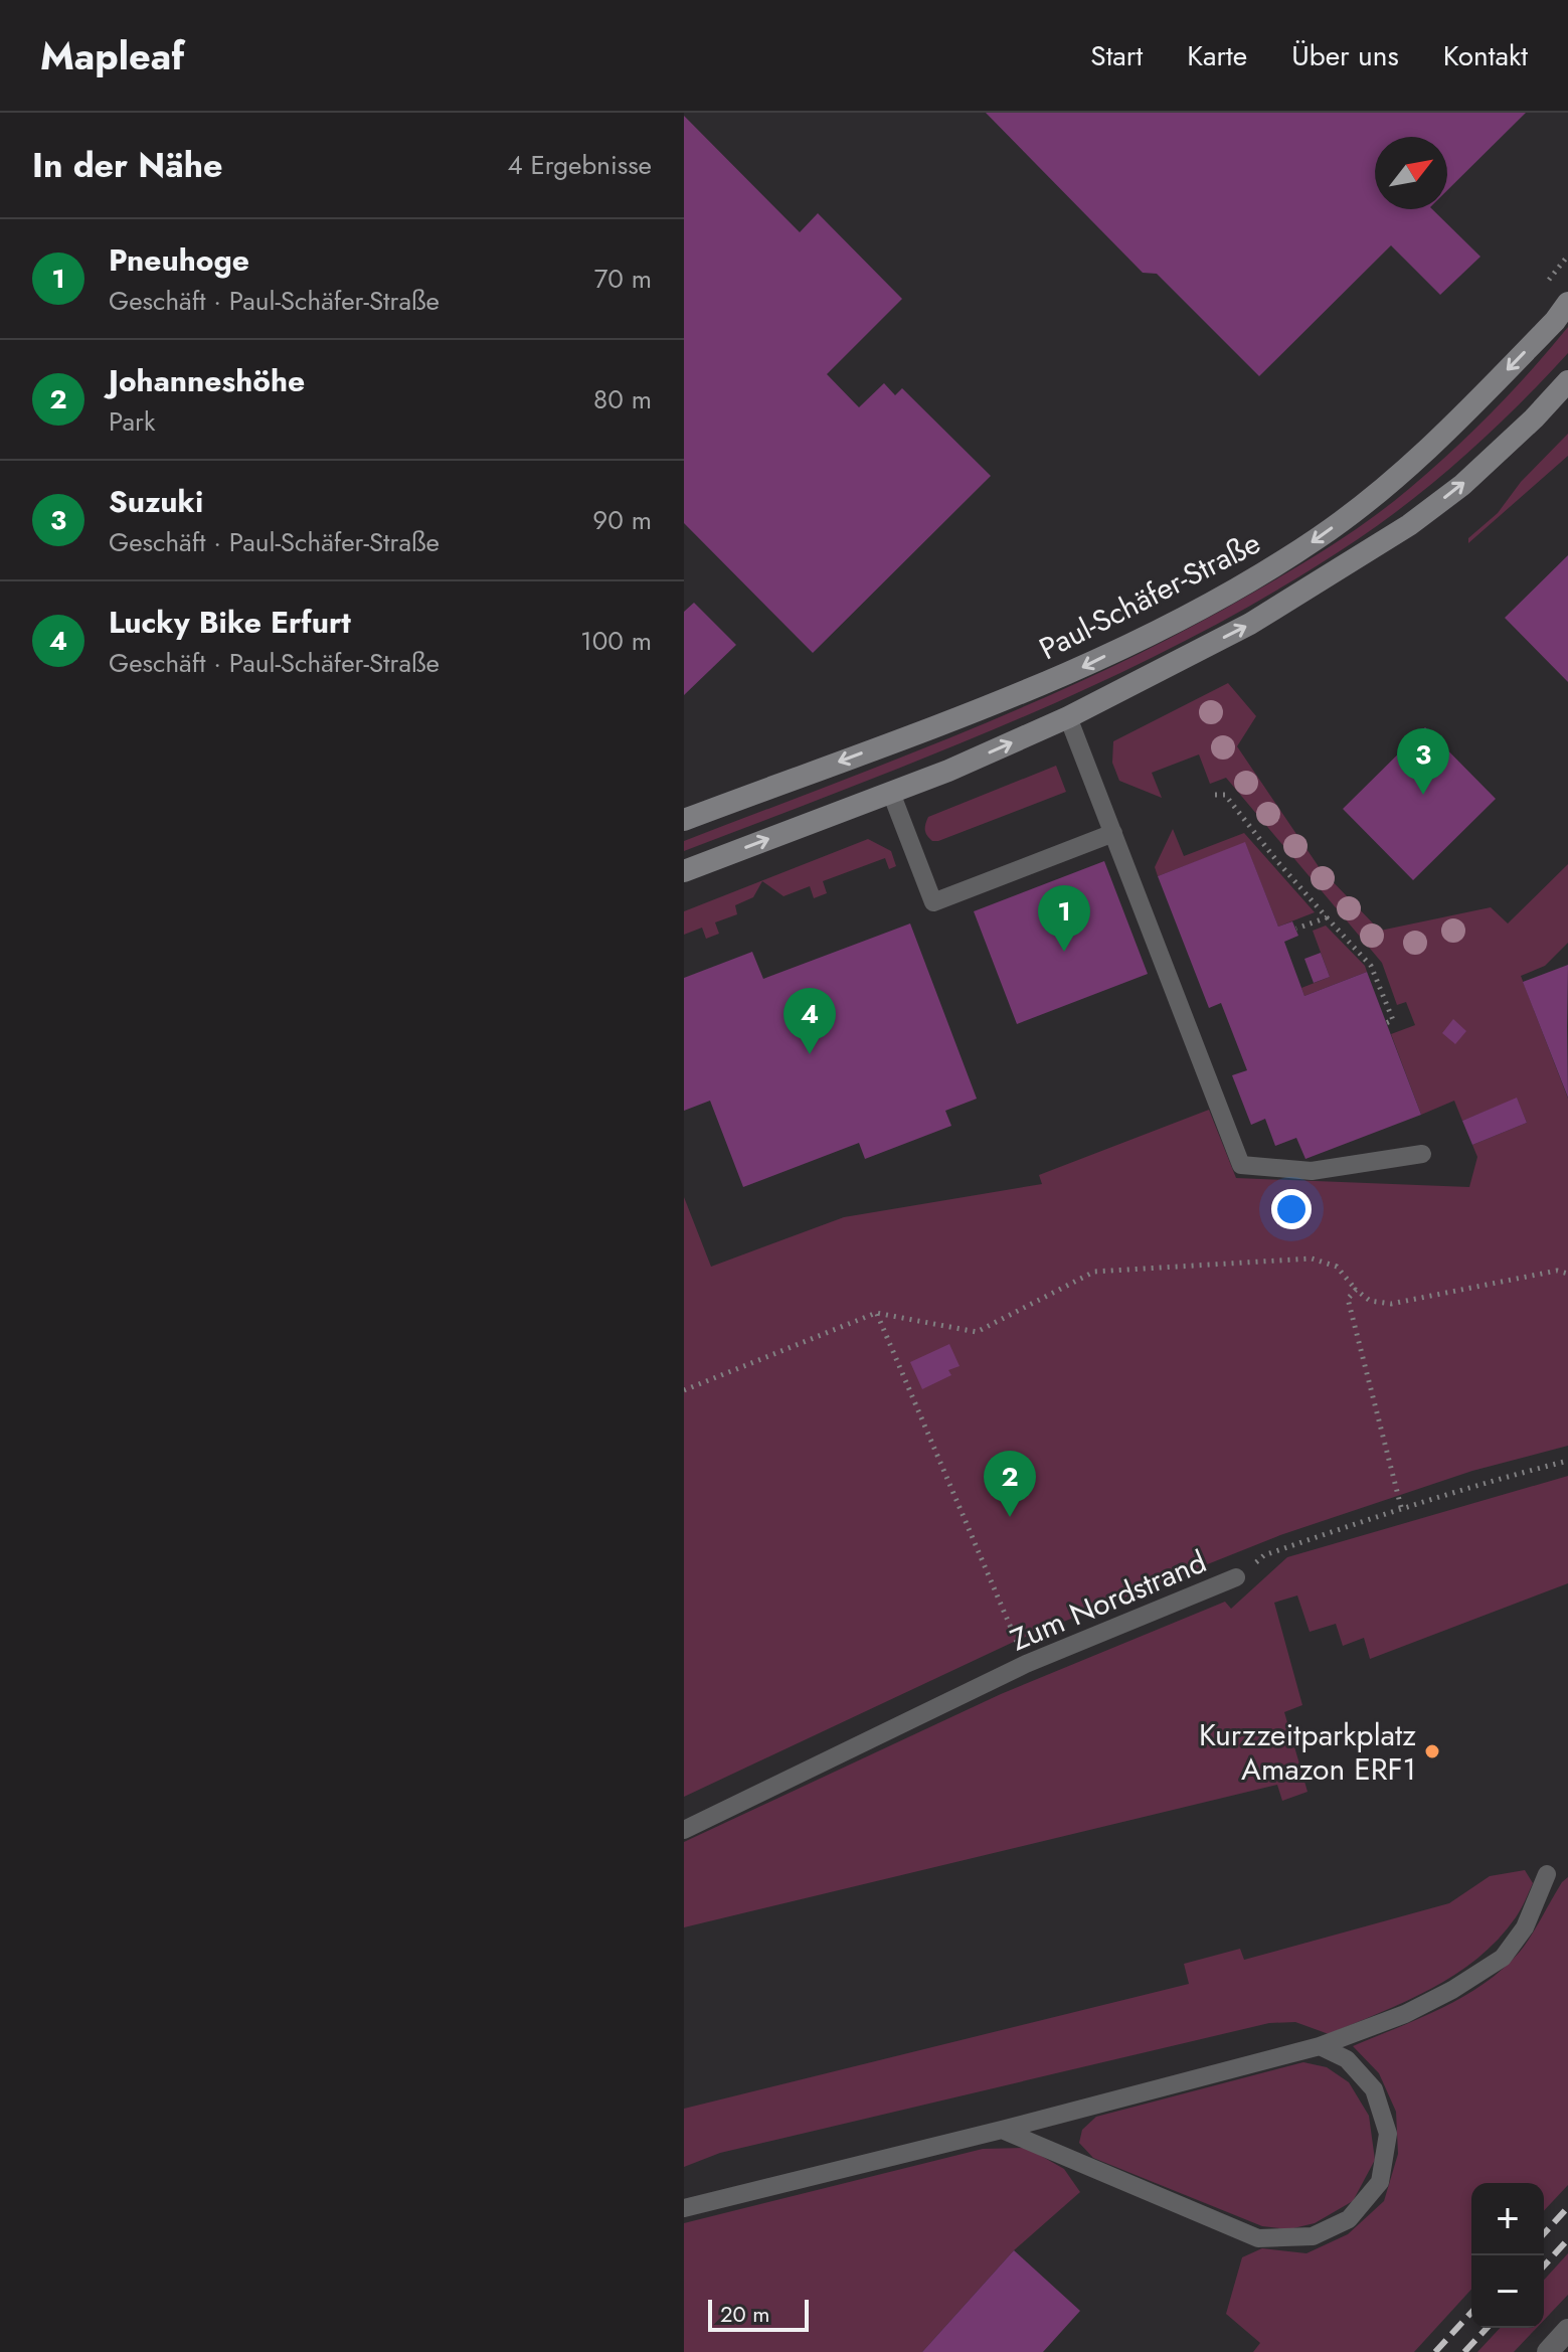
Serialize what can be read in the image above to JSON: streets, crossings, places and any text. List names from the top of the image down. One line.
{"streets":{"main road":["Paul-Schäfer-Straße"],"lane":["Zum Nordstrand"]},"places":["Kurzzeitparkplatz Amazon ERF1"],"scale_bar":"20 m","north":"top right","page":{"header":"Mapleaf","nav":["Start","Karte","Über uns","Kontakt"],"heading":["In der Nähe","4 Ergebnisse"],"list":[{"mark":"1","name":"Pneuhoge","note":"Geschäft · Paul-Schäfer-Straße","value":"70 m"},{"mark":"2","name":"Johanneshöhe","note":"Park","value":"80 m"},{"mark":"3","name":"Suzuki","note":"Geschäft · Paul-Schäfer-Straße","value":"90 m"},{"mark":"4","name":"Lucky Bike Erfurt","note":"Geschäft · Paul-Schäfer-Straße","value":"100 m"}],"pins":["3","1","4","2"],"map_buttons":["+","−"],"scale":"20 m"}}
